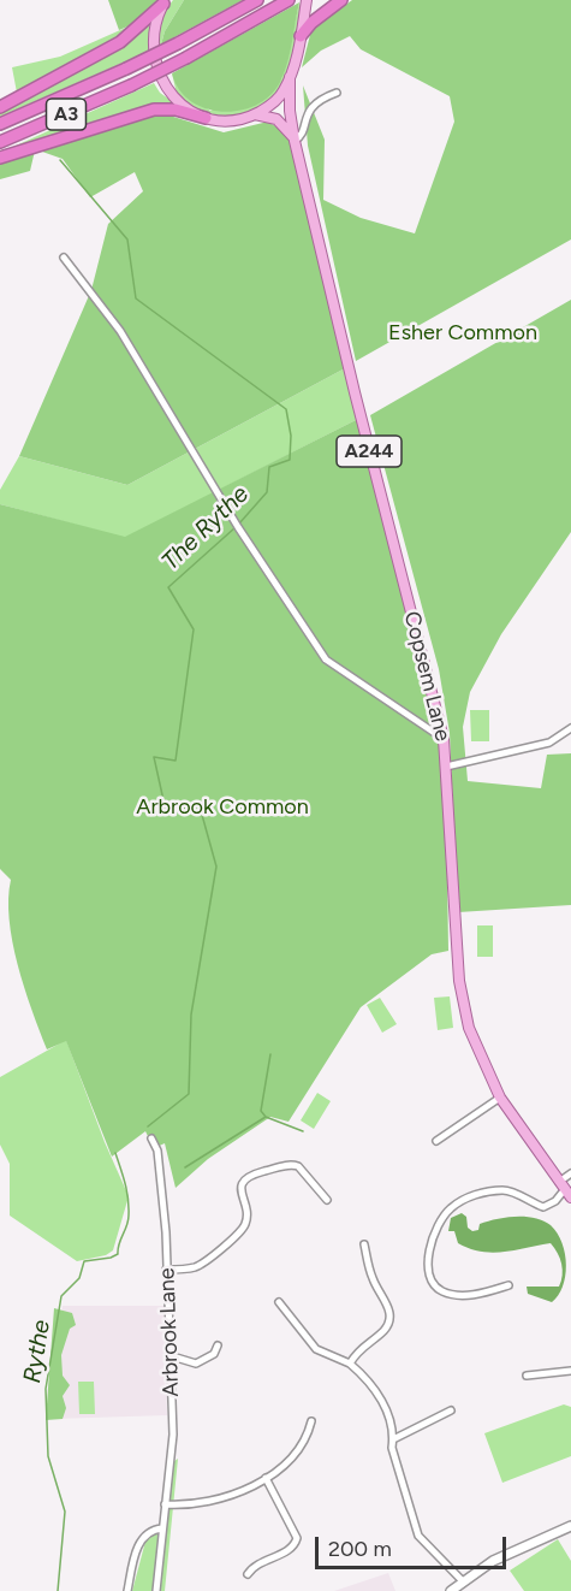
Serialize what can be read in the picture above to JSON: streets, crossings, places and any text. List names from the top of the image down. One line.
{"streets":{"highway":["A3"],"main road":["A244","Copsem Lane"],"street":["Arbrook Lane"]},"water":["The Rythe","Rythe"],"parks":["Esher Common","Arbrook Common"],"scale_bar":"200 m"}
